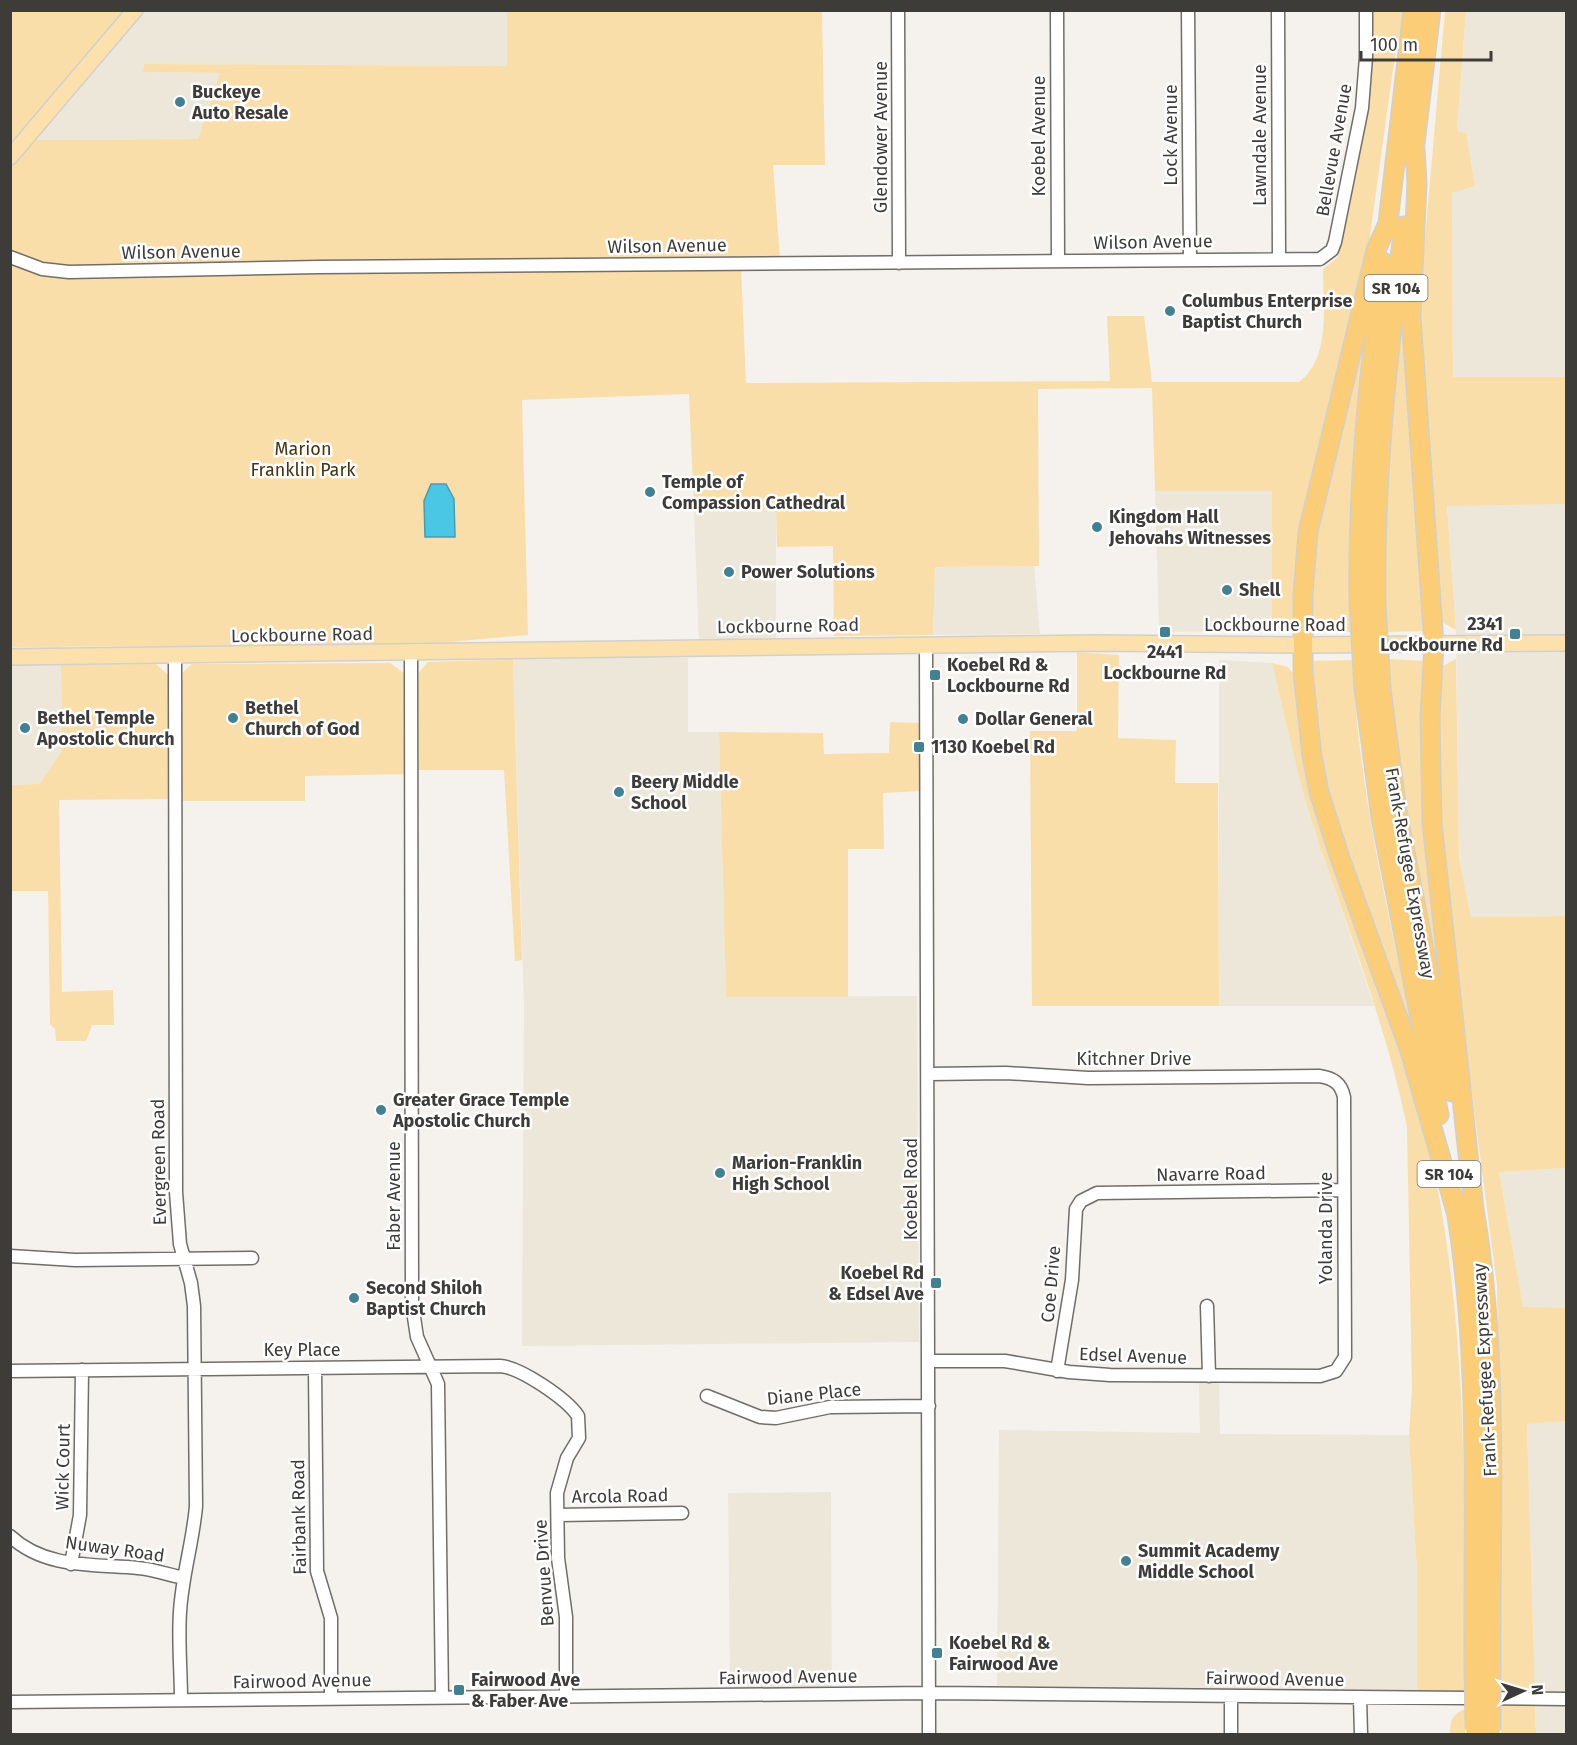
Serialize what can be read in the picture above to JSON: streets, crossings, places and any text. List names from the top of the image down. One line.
{"streets":{"highway":["SR 104","Frank-Refugee Expressway"],"main road":["Lockbourne Road"],"street":["Lock Avenue","Lawndale Avenue","Koebel Avenue","Glendower Avenue","Bellevue Avenue","Wilson Avenue","Kitchner Drive","Evergreen Road","Navarre Road","Koebel Road","Faber Avenue","Yolanda Drive","Coe Drive","Key Place","Edsel Avenue","Diane Place","Wick Court","Arcola Road","Fairbank Road","Nuway Road","Benvue Drive","Fairwood Avenue"]},"crossings":[["Lock Avenue","Wilson Avenue"],["Lawndale Avenue","Wilson Avenue"],["Koebel Avenue","Wilson Avenue"],["Glendower Avenue","Wilson Avenue"],["Bellevue Avenue","Wilson Avenue"],["Lockbourne Road","Evergreen Road"],["Lockbourne Road","Koebel Road"],["Lockbourne Road","Faber Avenue"],["Kitchner Drive","Koebel Road"],["Kitchner Drive","Yolanda Drive"],["Evergreen Road","Key Place"],["Evergreen Road","Nuway Road"],["Evergreen Road","Fairwood Avenue"],["Navarre Road","Yolanda Drive"],["Navarre Road","Coe Drive"],["Koebel Road","Edsel Avenue"],["Koebel Road","Diane Place"],["Koebel Road","Fairwood Avenue"],["Faber Avenue","Key Place"],["Faber Avenue","Fairwood Avenue"],["Yolanda Drive","Edsel Avenue"],["Coe Drive","Edsel Avenue"],["Key Place","Wick Court"],["Key Place","Fairbank Road"],["Key Place","Benvue Drive"],["Wick Court","Nuway Road"],["Arcola Road","Benvue Drive"],["Fairbank Road","Fairwood Avenue"],["Benvue Drive","Fairwood Avenue"]],"parks":["Marion Franklin Park"],"places":{"other":["Buckeye Auto Resale","Columbus Enterprise Baptist Church","Temple of Compassion Cathedral","Kingdom Hall Jehovahs Witnesses","Power Solutions","Shell","Bethel Church of God","Dollar General","Bethel Temple Apostolic Church","Beery Middle School","Greater Grace Temple Apostolic Church","Marion-Franklin High School","Second Shiloh Baptist Church","Summit Academy Middle School"],"transit":["2441 Lockbourne Rd","2341 Lockbourne Rd","Koebel Rd & Lockbourne Rd","1130 Koebel Rd","Koebel Rd & Edsel Ave","Koebel Rd & Fairwood Ave","Fairwood Ave & Faber Ave"]},"scale_bar":"100 m","north":"right"}
